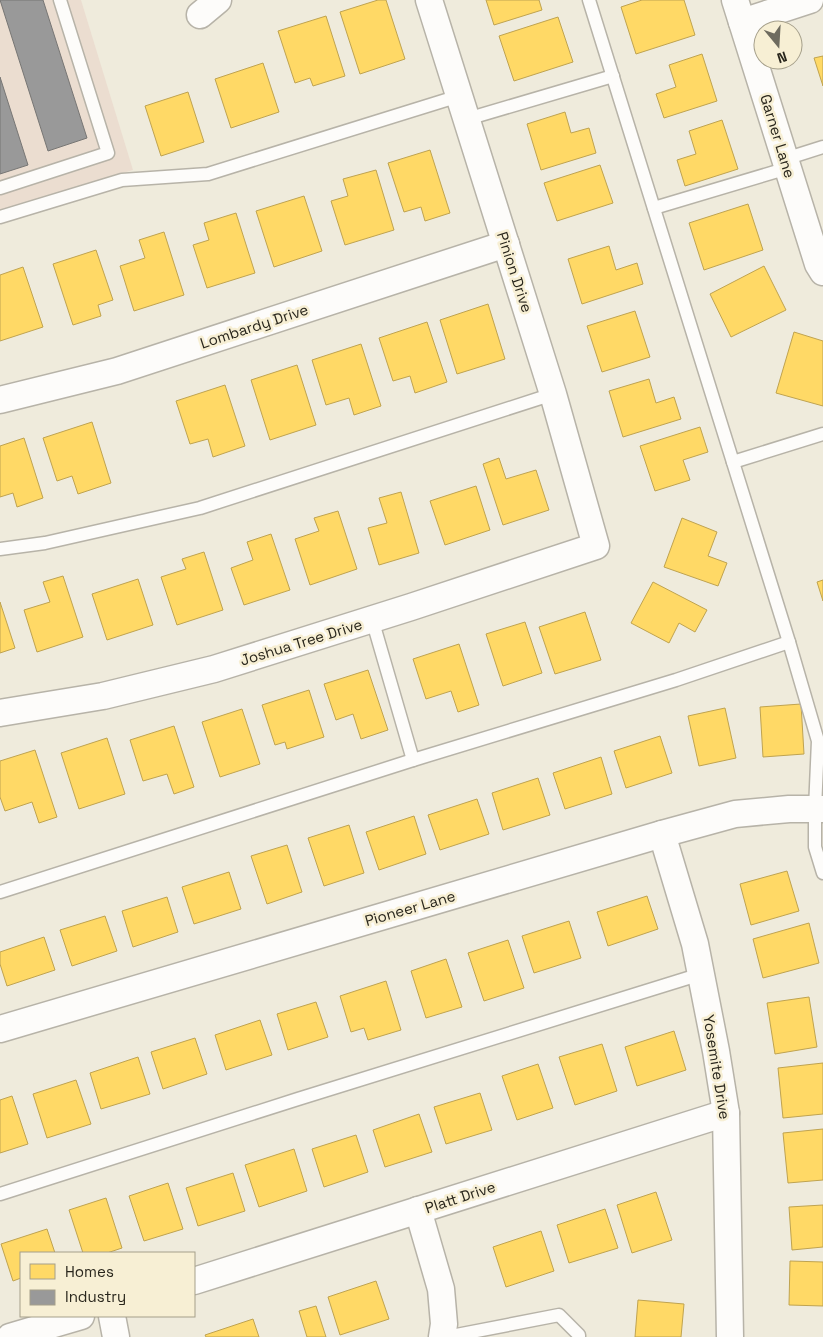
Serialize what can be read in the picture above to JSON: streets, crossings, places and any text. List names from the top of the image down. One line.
{"streets":{"street":["Garner Lane","Pinion Drive","Lombardy Drive","Joshua Tree Drive","Pioneer Lane","Yosemite Drive","Platt Drive"]},"crossings":[["Pinion Drive","Lombardy Drive"],["Pinion Drive","Joshua Tree Drive"],["Pioneer Lane","Yosemite Drive"],["Yosemite Drive","Platt Drive"]],"legend":["Homes","Industry"],"north":"bottom"}
